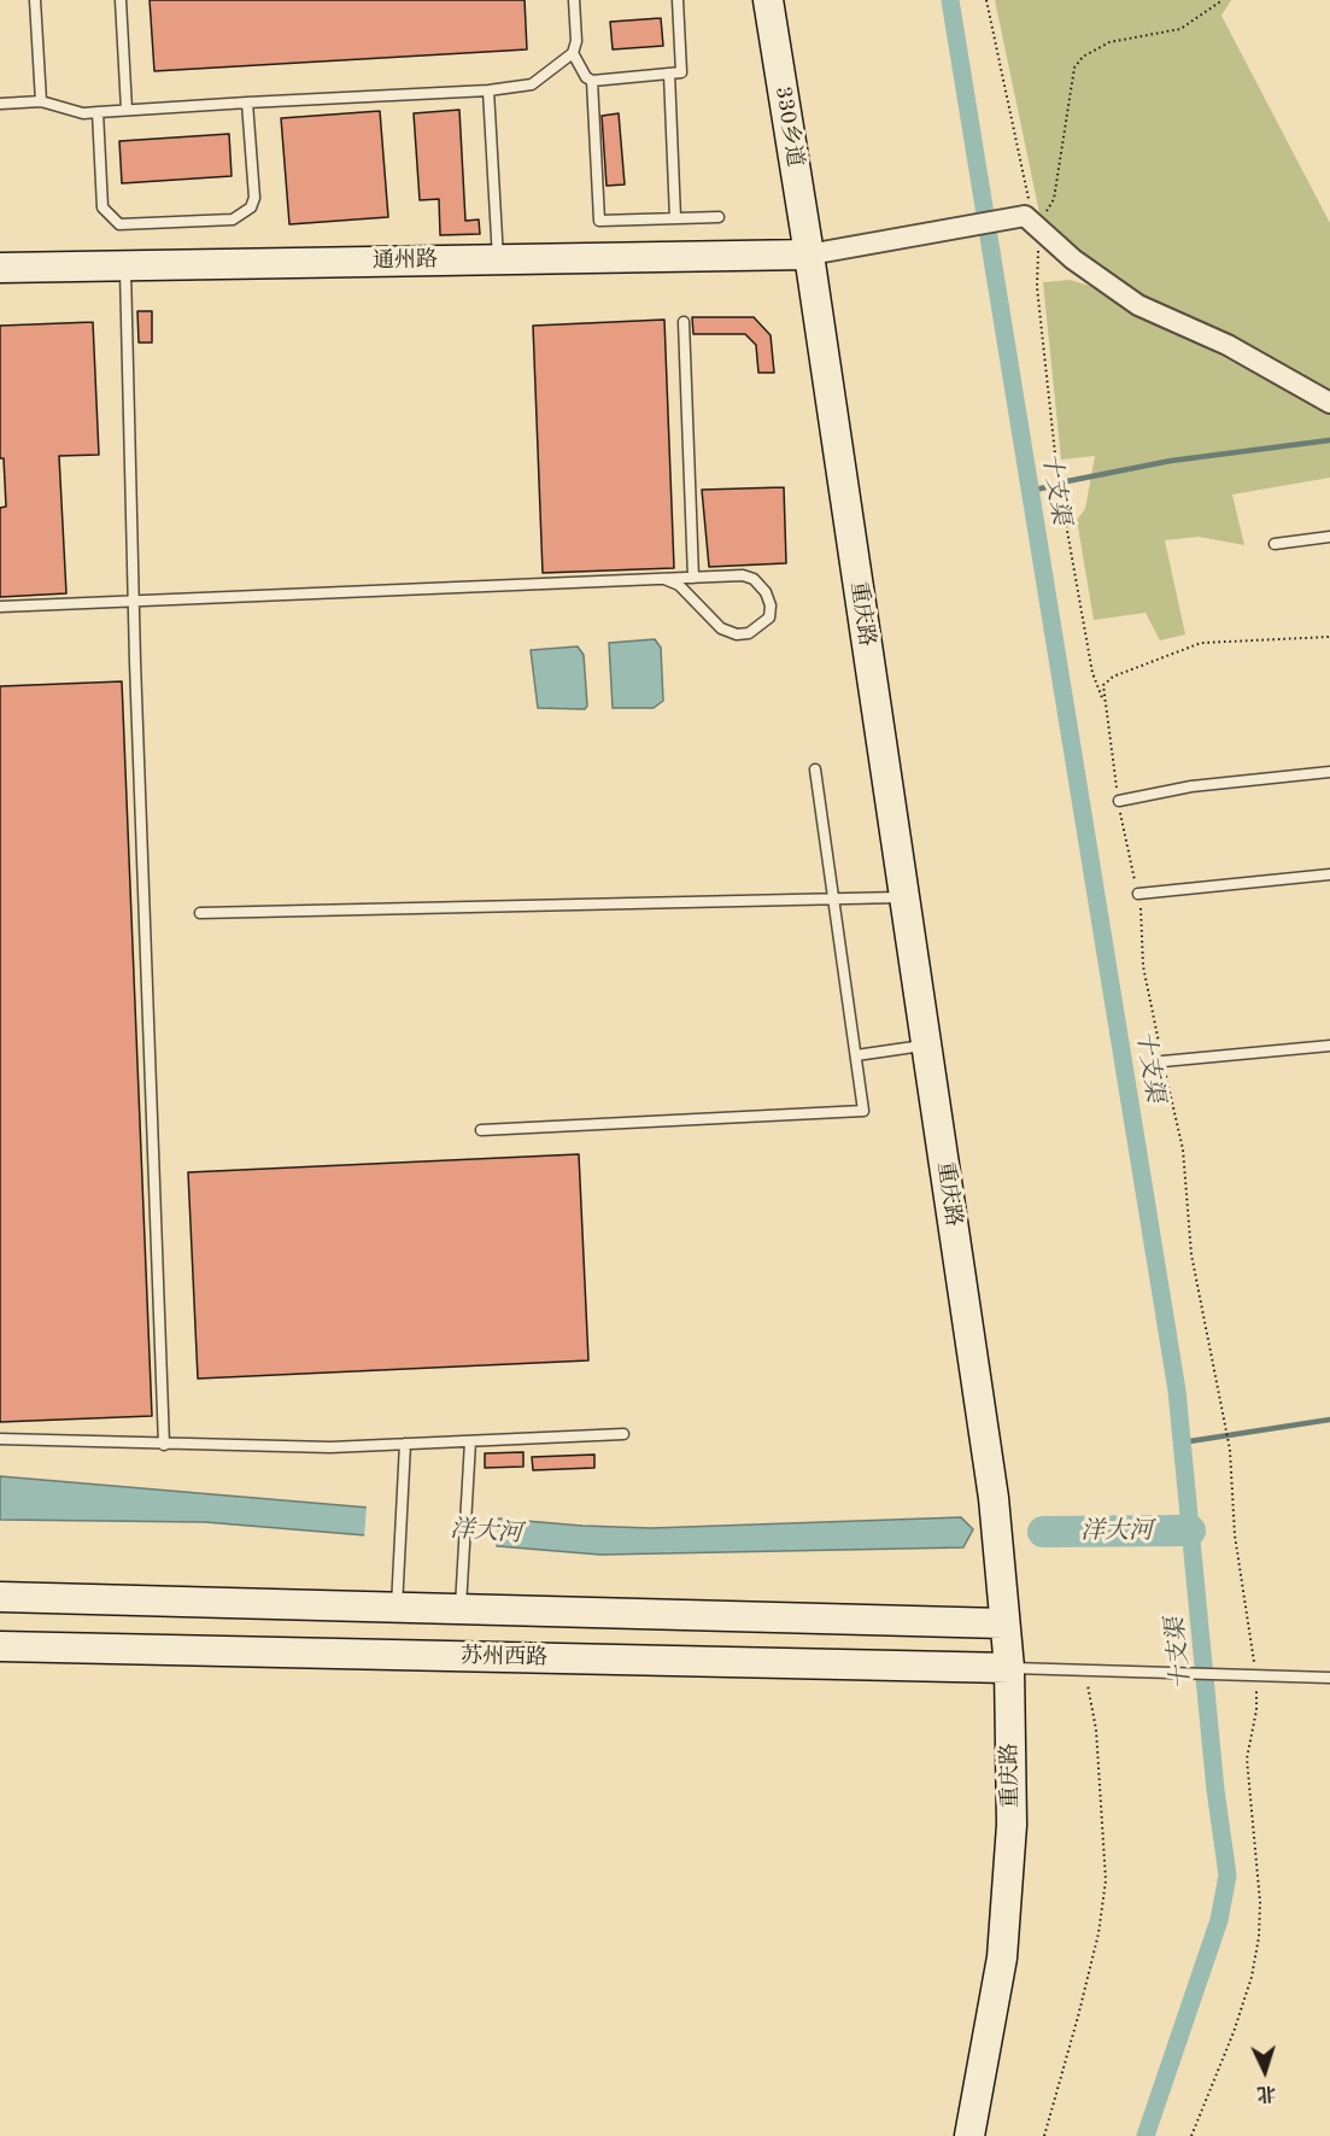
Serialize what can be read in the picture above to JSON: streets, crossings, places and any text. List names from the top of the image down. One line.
{"streets":{"street":["330乡道","通州路","重庆路","苏州西路"]},"crossings":[["330乡道","通州路"],["330乡道","重庆路"],["通州路","重庆路"],["重庆路","苏州西路"]],"water":["十支渠","洋大河"],"north":"bottom"}
